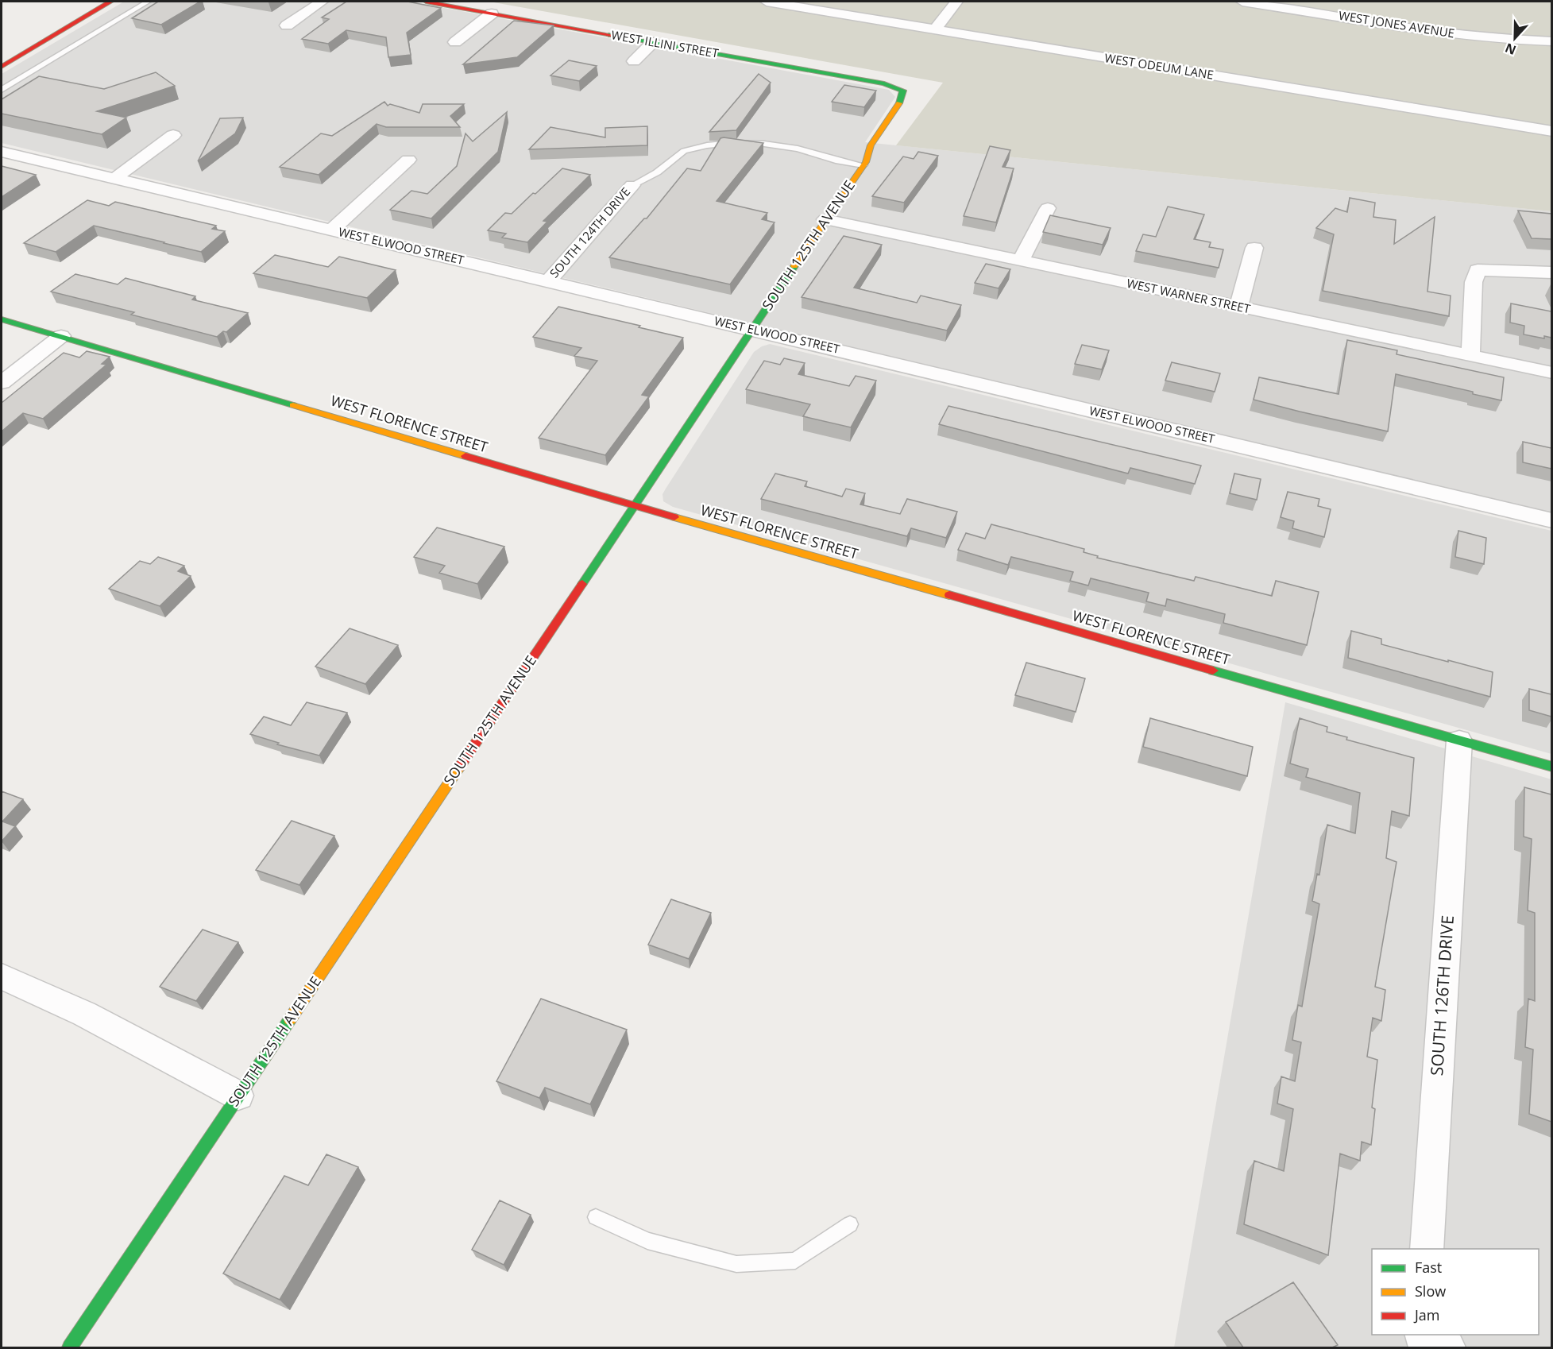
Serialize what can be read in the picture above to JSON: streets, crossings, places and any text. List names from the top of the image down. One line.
{"streets":{"street":["WEST JONES AVENUE","WEST ILLINI STREET","WEST ODEUM LANE","SOUTH 124TH DRIVE","SOUTH 125TH AVENUE","WEST ELWOOD STREET","WEST WARNER STREET","WEST FLORENCE STREET","SOUTH 126TH DRIVE"]},"crossings":[["WEST ILLINI STREET","SOUTH 125TH AVENUE"],["SOUTH 124TH DRIVE","WEST ELWOOD STREET"],["SOUTH 125TH AVENUE","WEST ELWOOD STREET"],["SOUTH 125TH AVENUE","WEST WARNER STREET"],["SOUTH 125TH AVENUE","WEST FLORENCE STREET"],["WEST FLORENCE STREET","SOUTH 126TH DRIVE"]],"legend":["Fast","Slow","Jam"],"north":"bottom"}
